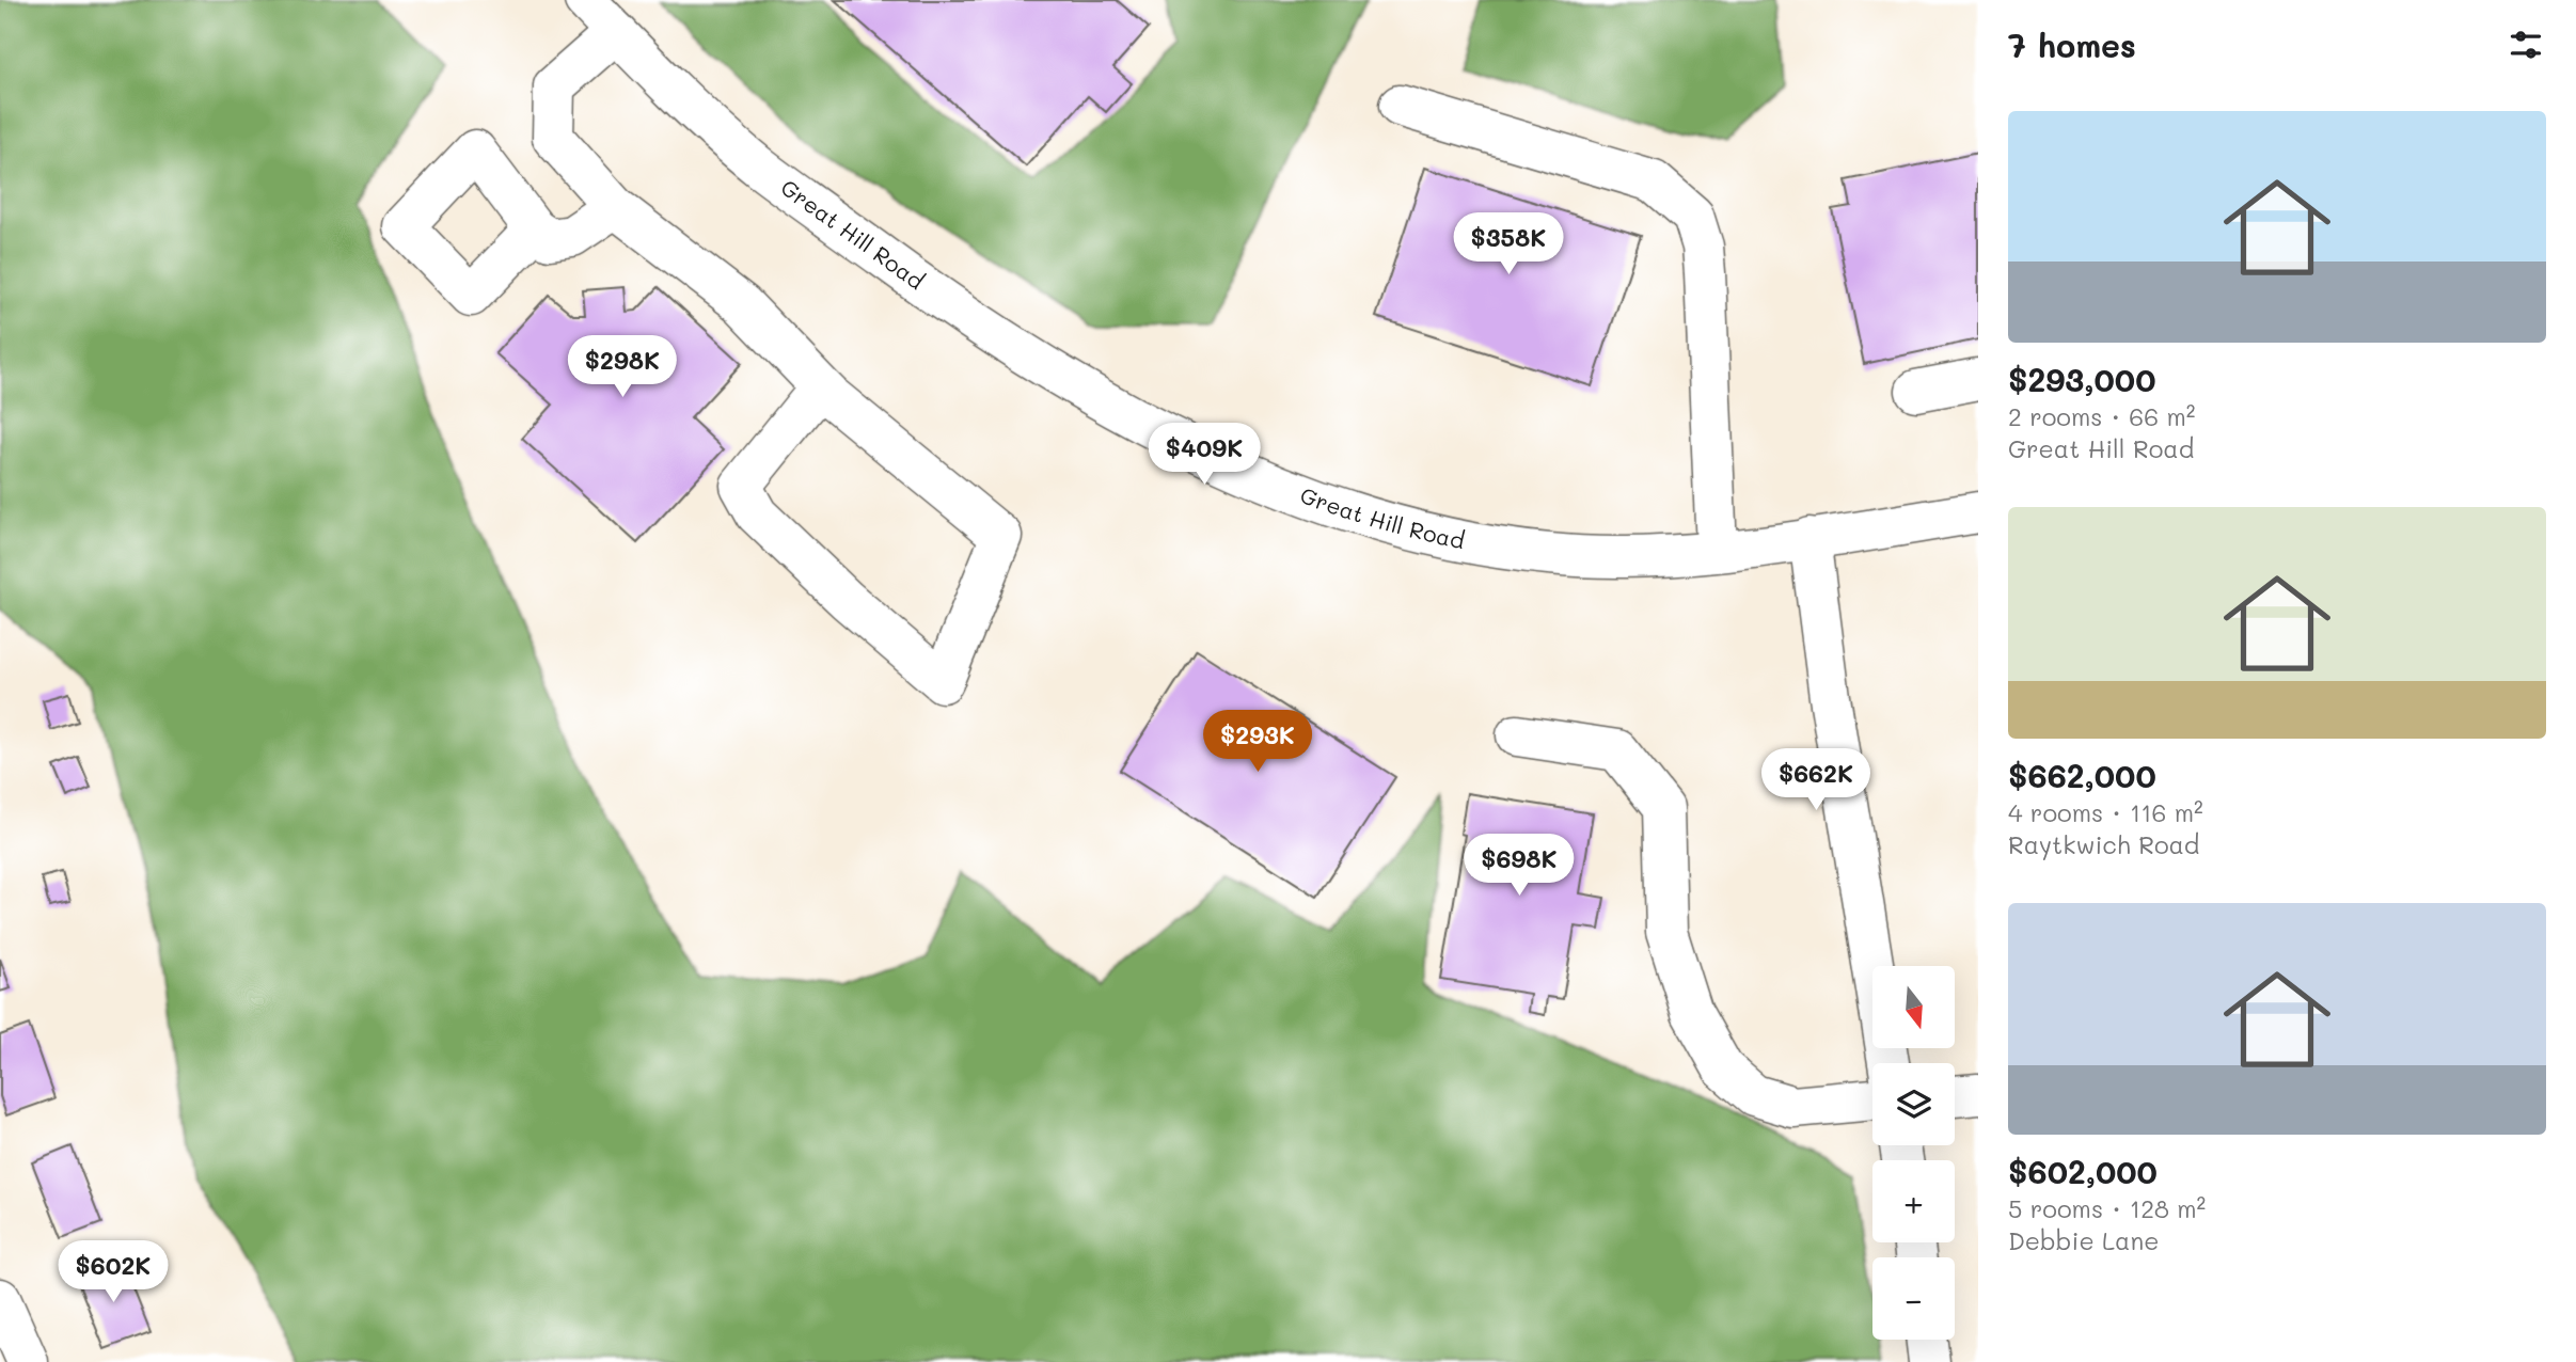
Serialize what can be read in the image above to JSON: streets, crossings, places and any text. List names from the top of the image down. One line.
{"streets":{"street":["Great Hill Road"]},"north":"bottom","page":{"heading":"7 homes","list":[{"name":"$293,000","note":"2 rooms · 66 m² · Great Hill Road"},{"name":"$662,000","note":"4 rooms · 116 m² · Raytkwich Road"},{"name":"$602,000","note":"5 rooms · 128 m² · Debbie Lane"}],"price":["$358K","$298K","$409K","$293K","$662K","$698K","$602K"],"map_buttons":["+","−"]}}
